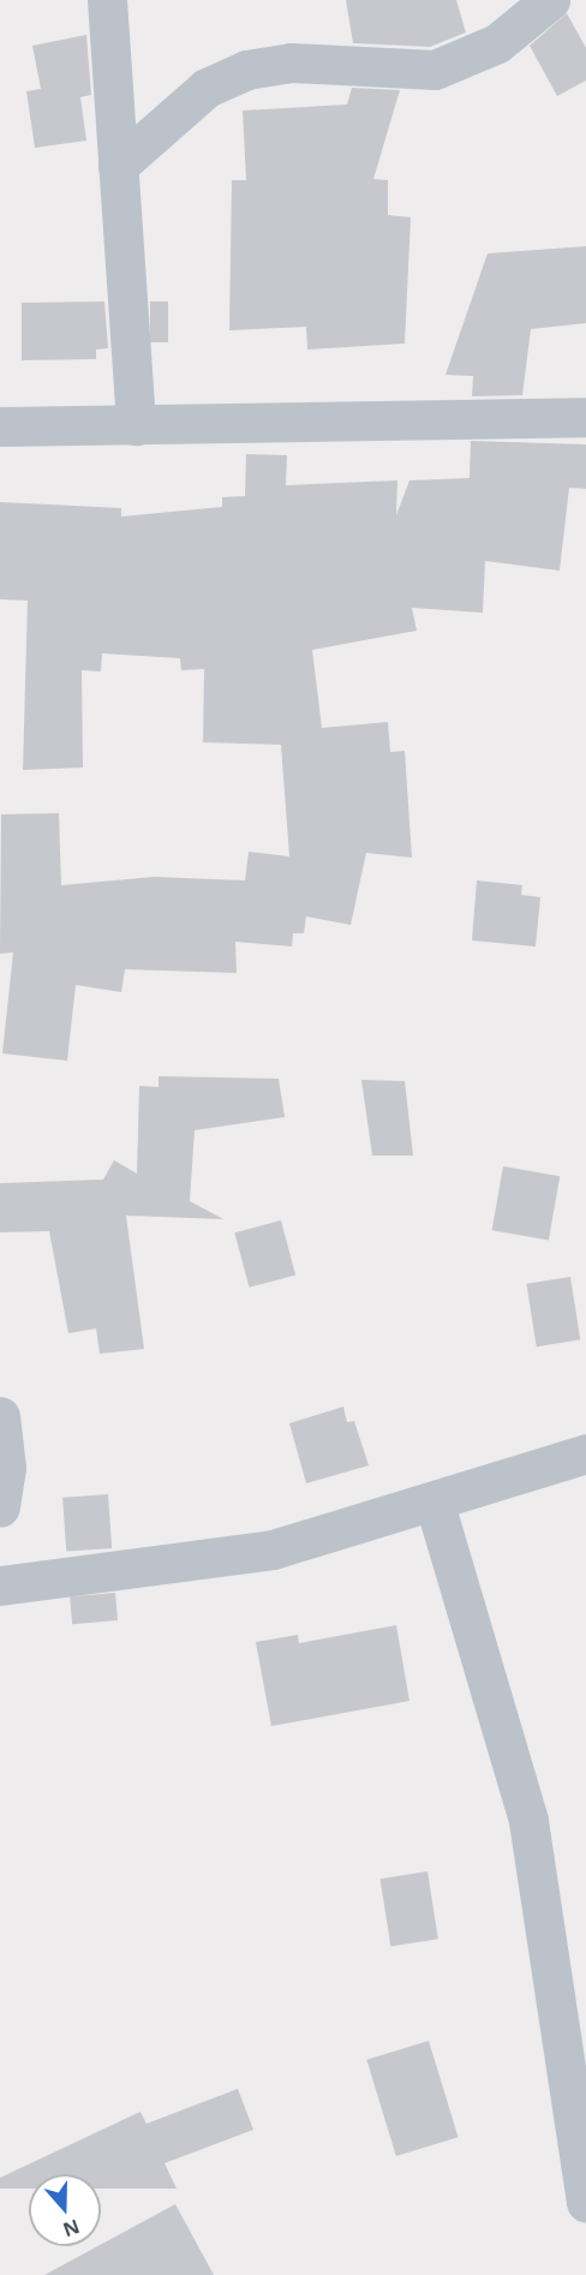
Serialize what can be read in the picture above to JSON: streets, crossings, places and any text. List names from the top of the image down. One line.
{"north":"bottom"}
